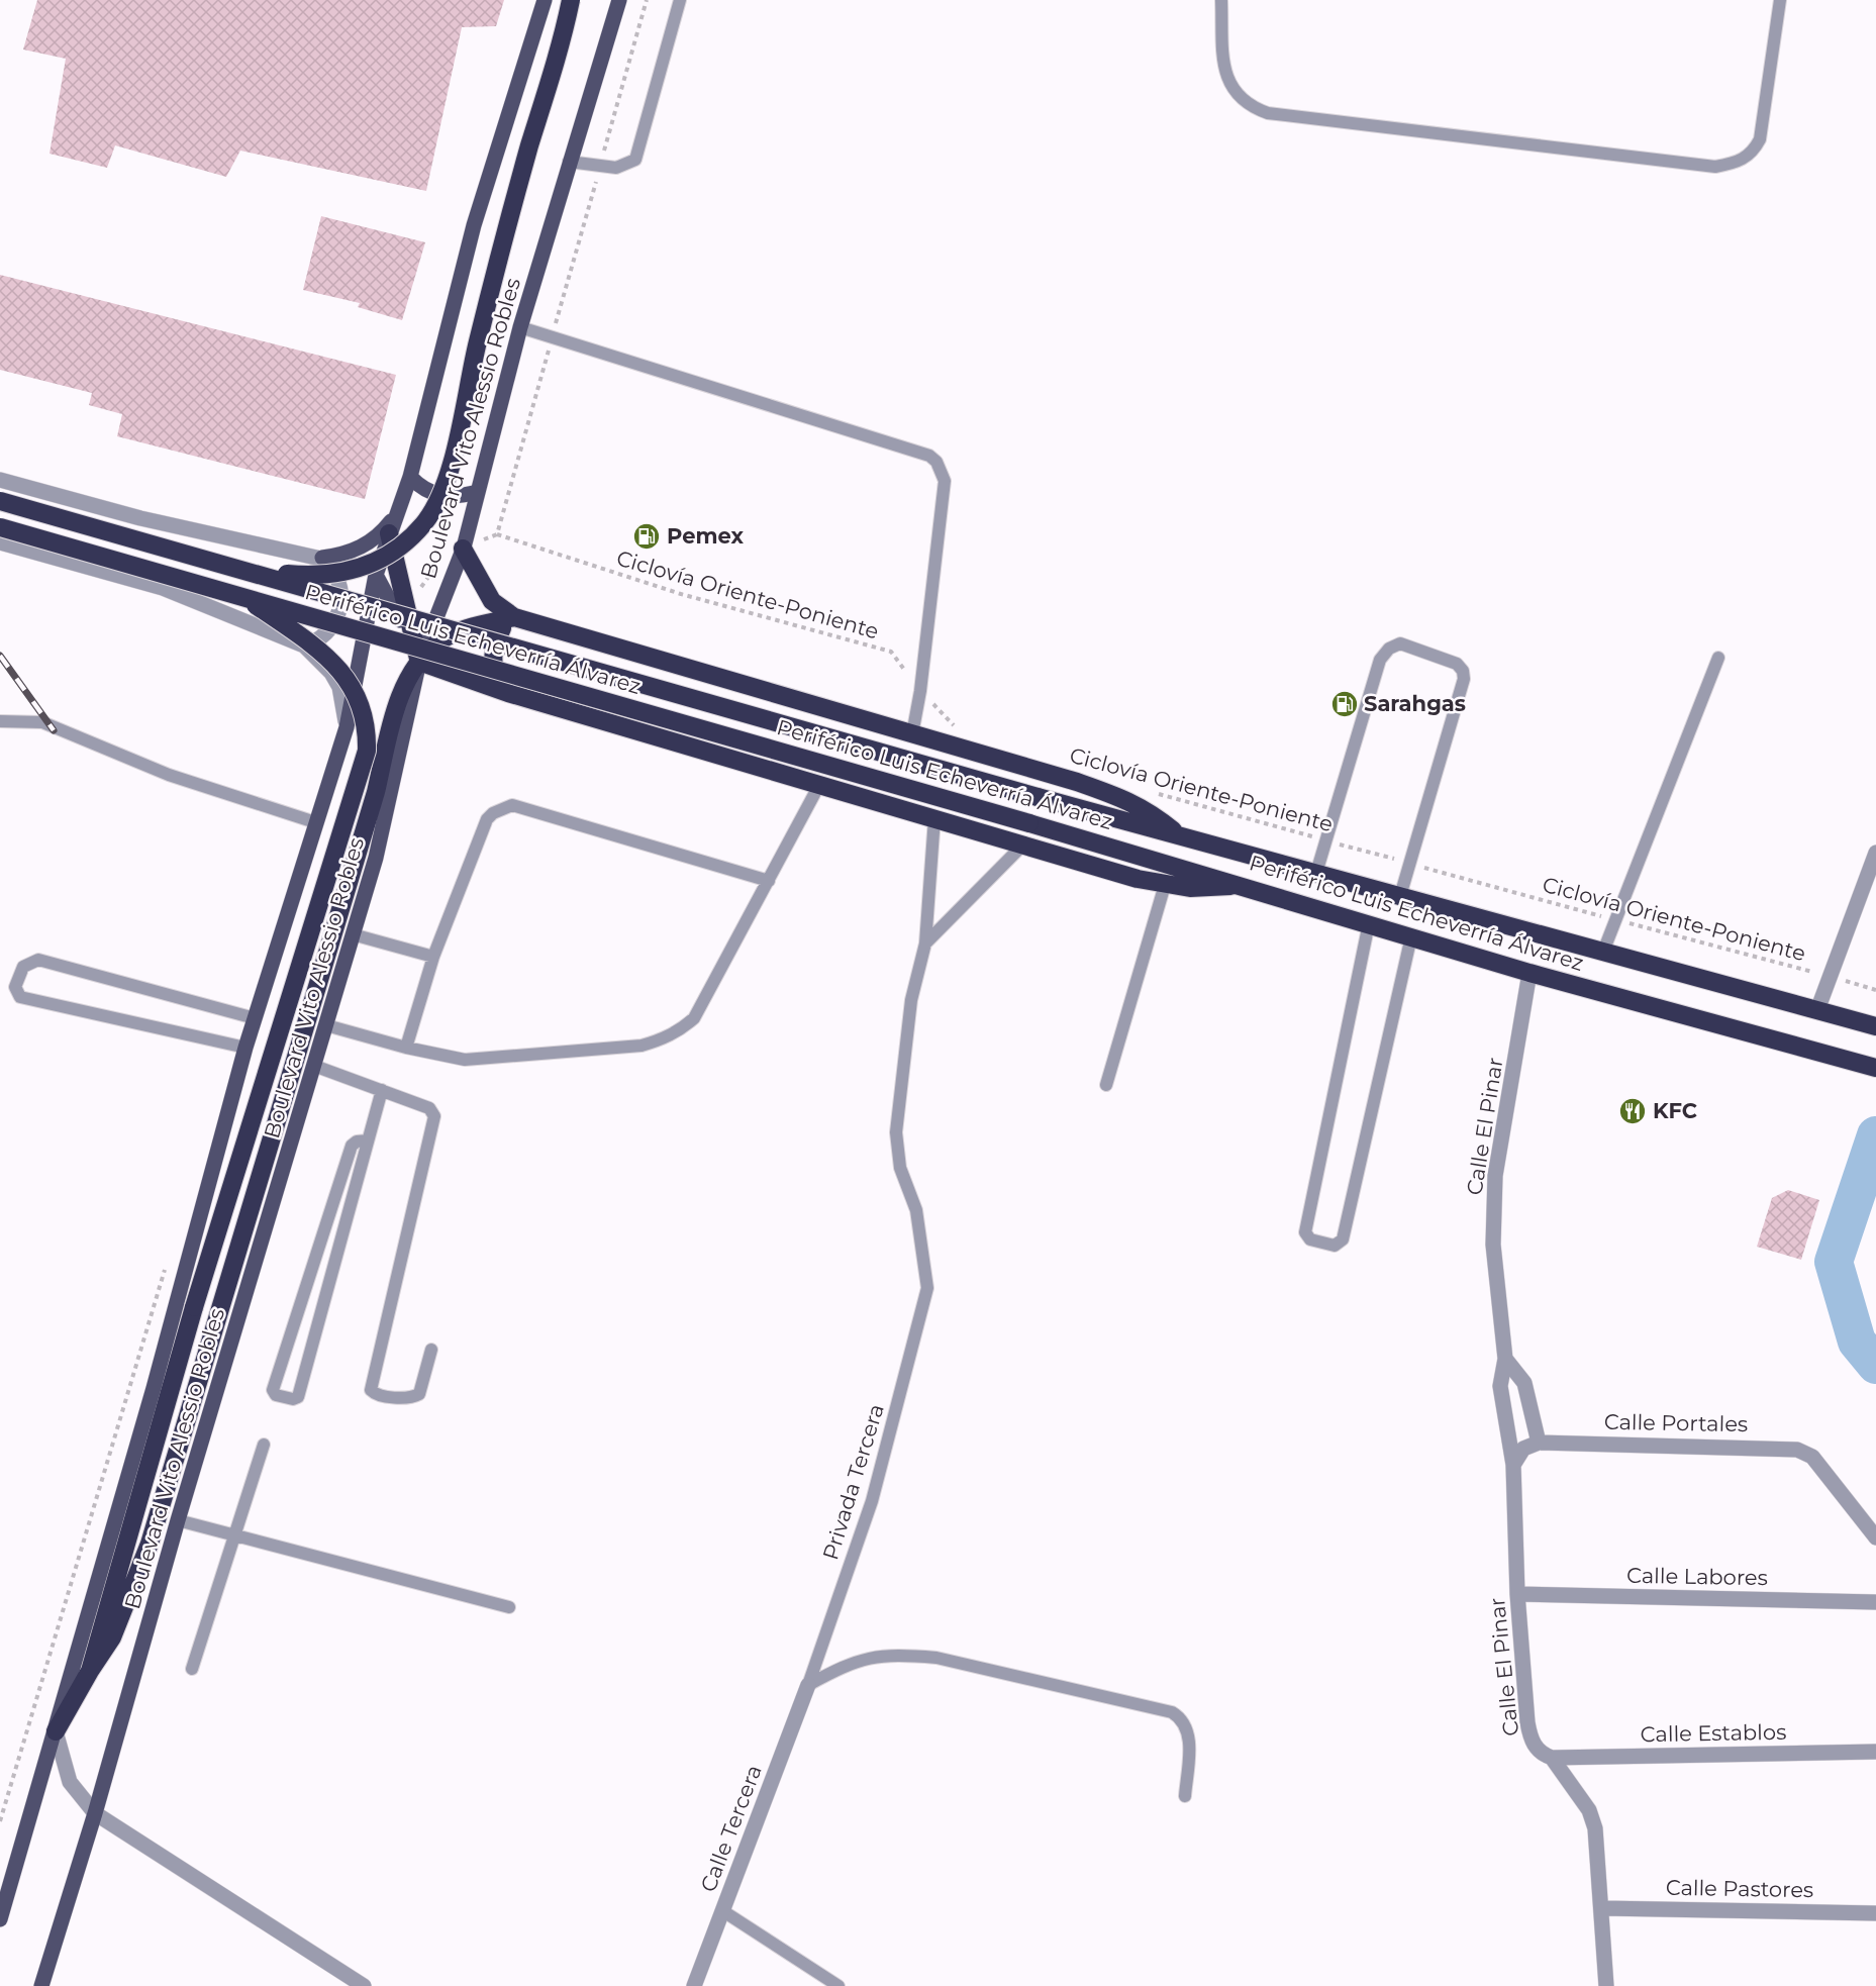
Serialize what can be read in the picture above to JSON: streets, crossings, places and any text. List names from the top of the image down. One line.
{"streets":{"highway":["Periférico Luis Echeverría Álvarez"],"main road":["Boulevard Vito Alessio Robles"],"street":["Calle El Pinar","Calle Portales","Calle Labores","Calle Establos","Calle Tercera","Calle Pastores"],"lane":["Privada Tercera"],"path":["Ciclovía Oriente-Poniente"]},"crossings":[["Boulevard Vito Alessio Robles","Periférico Luis Echeverría Álvarez"],["Periférico Luis Echeverría Álvarez","Calle El Pinar"],["Calle El Pinar","Calle Labores"],["Calle El Pinar","Calle Establos"],["Calle El Pinar","Calle Pastores"],["Privada Tercera","Calle Tercera"]],"places":{"fuel station":["Pemex","Sarahgas"],"restaurant":["KFC"]}}
